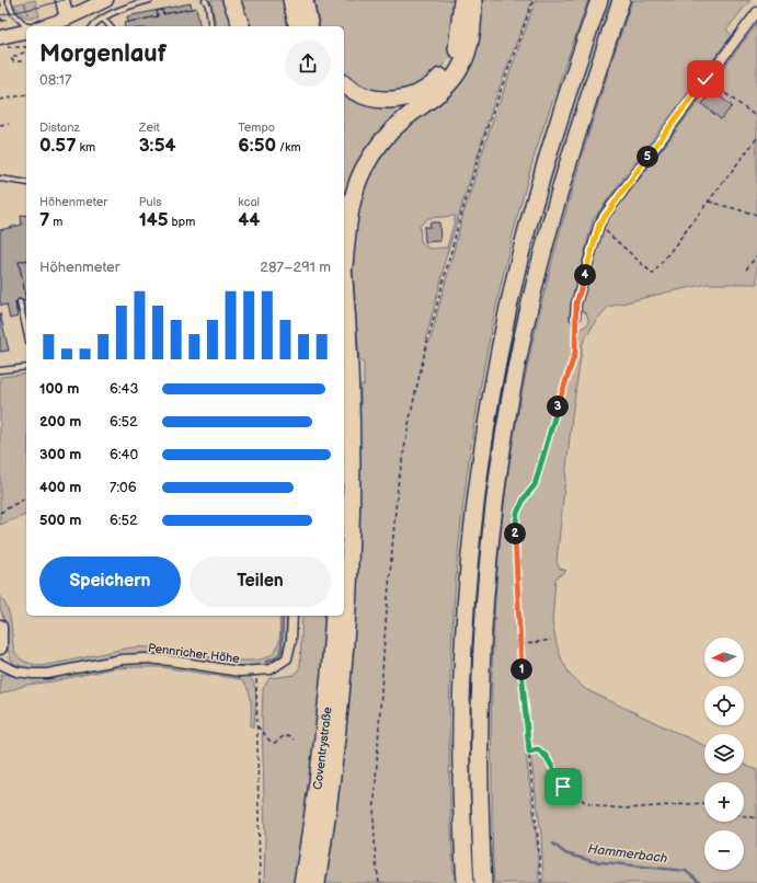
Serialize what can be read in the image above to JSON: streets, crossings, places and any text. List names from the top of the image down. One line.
{"streets":{"highway":["Coventrystraße"],"street":["Pennricher Höhe"]},"water":["Hammerbach"],"north":"left","page":{"heading":["Morgenlauf","08:17"],"stats":[["Distanz","0.57 km"],["Zeit","3:54"],["Tempo","6:50 /km"],["Höhenmeter","7 m"],["Puls","145 bpm"],["kcal","44"]],"pins":["5","4","3","2","1"],"chart":["Höhenmeter","287–291 m"],"list":[{"name":"100 m","note":"6:43"},{"name":"200 m","note":"6:52"},{"name":"300 m","note":"6:40"},{"name":"400 m","note":"7:06"},{"name":"500 m","note":"6:52"}],"buttons":["Speichern","Teilen"],"map_buttons":["+","−"]}}
